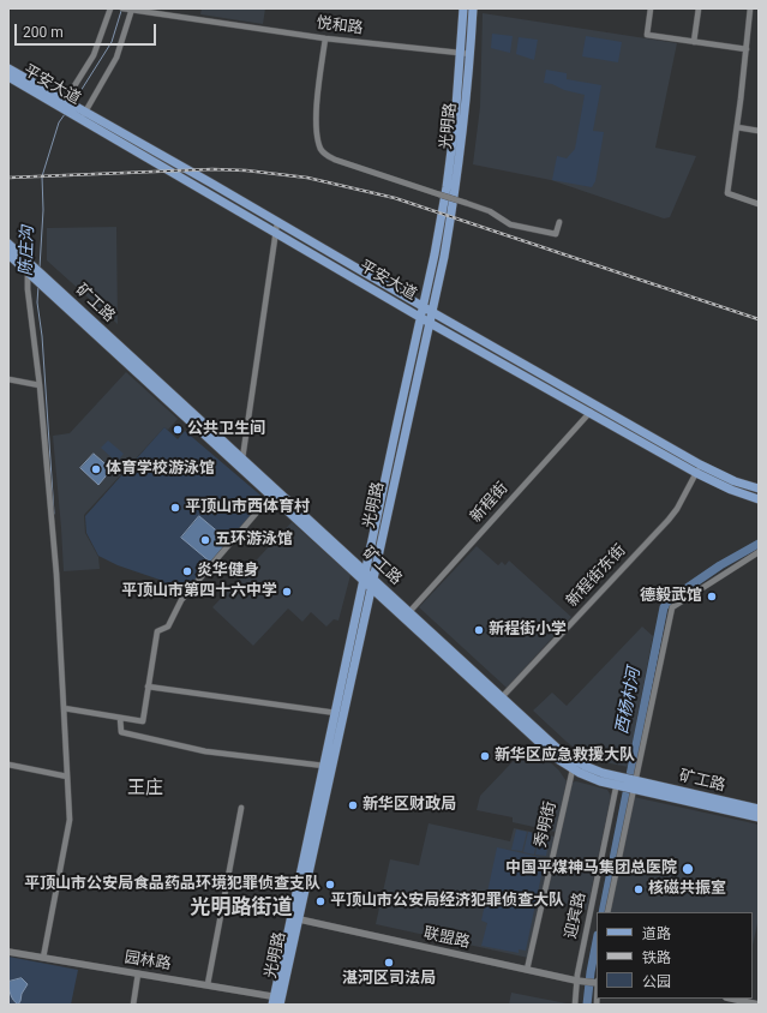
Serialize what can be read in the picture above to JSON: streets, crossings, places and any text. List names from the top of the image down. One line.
{"streets":{"main road":["平安大道","光明路","矿工路"],"street":["悦和路","新程街","新程街东街","秀明街","迎宾路","联盟路","园林路"]},"crossings":[["悦和路","光明路"],["平安大道","光明路"],["平安大道","新程街"],["平安大道","新程街东街"],["光明路","矿工路"],["光明路","联盟路"],["光明路","园林路"],["矿工路","新程街"],["矿工路","新程街东街"],["矿工路","秀明街"],["矿工路","迎宾路"],["秀明街","联盟路"],["迎宾路","联盟路"]],"districts":["王庄","光明路街道"],"water":["陈庄沟","西杨村河"],"places":["公共卫生间","体育学校游泳馆","平顶山市西体育村","五环游泳馆","炎华健身","平顶山市第四十六中学","德毅武馆","新程街小学","新华区应急救援大队","新华区财政局","中国平煤神马集团总医院","平顶山市公安局食品药品环境犯罪侦查支队","核磁共振室","平顶山市公安局经济犯罪侦查大队","湛河区司法局"],"legend":["道路","铁路","公园"],"scale_bar":"200 m"}
